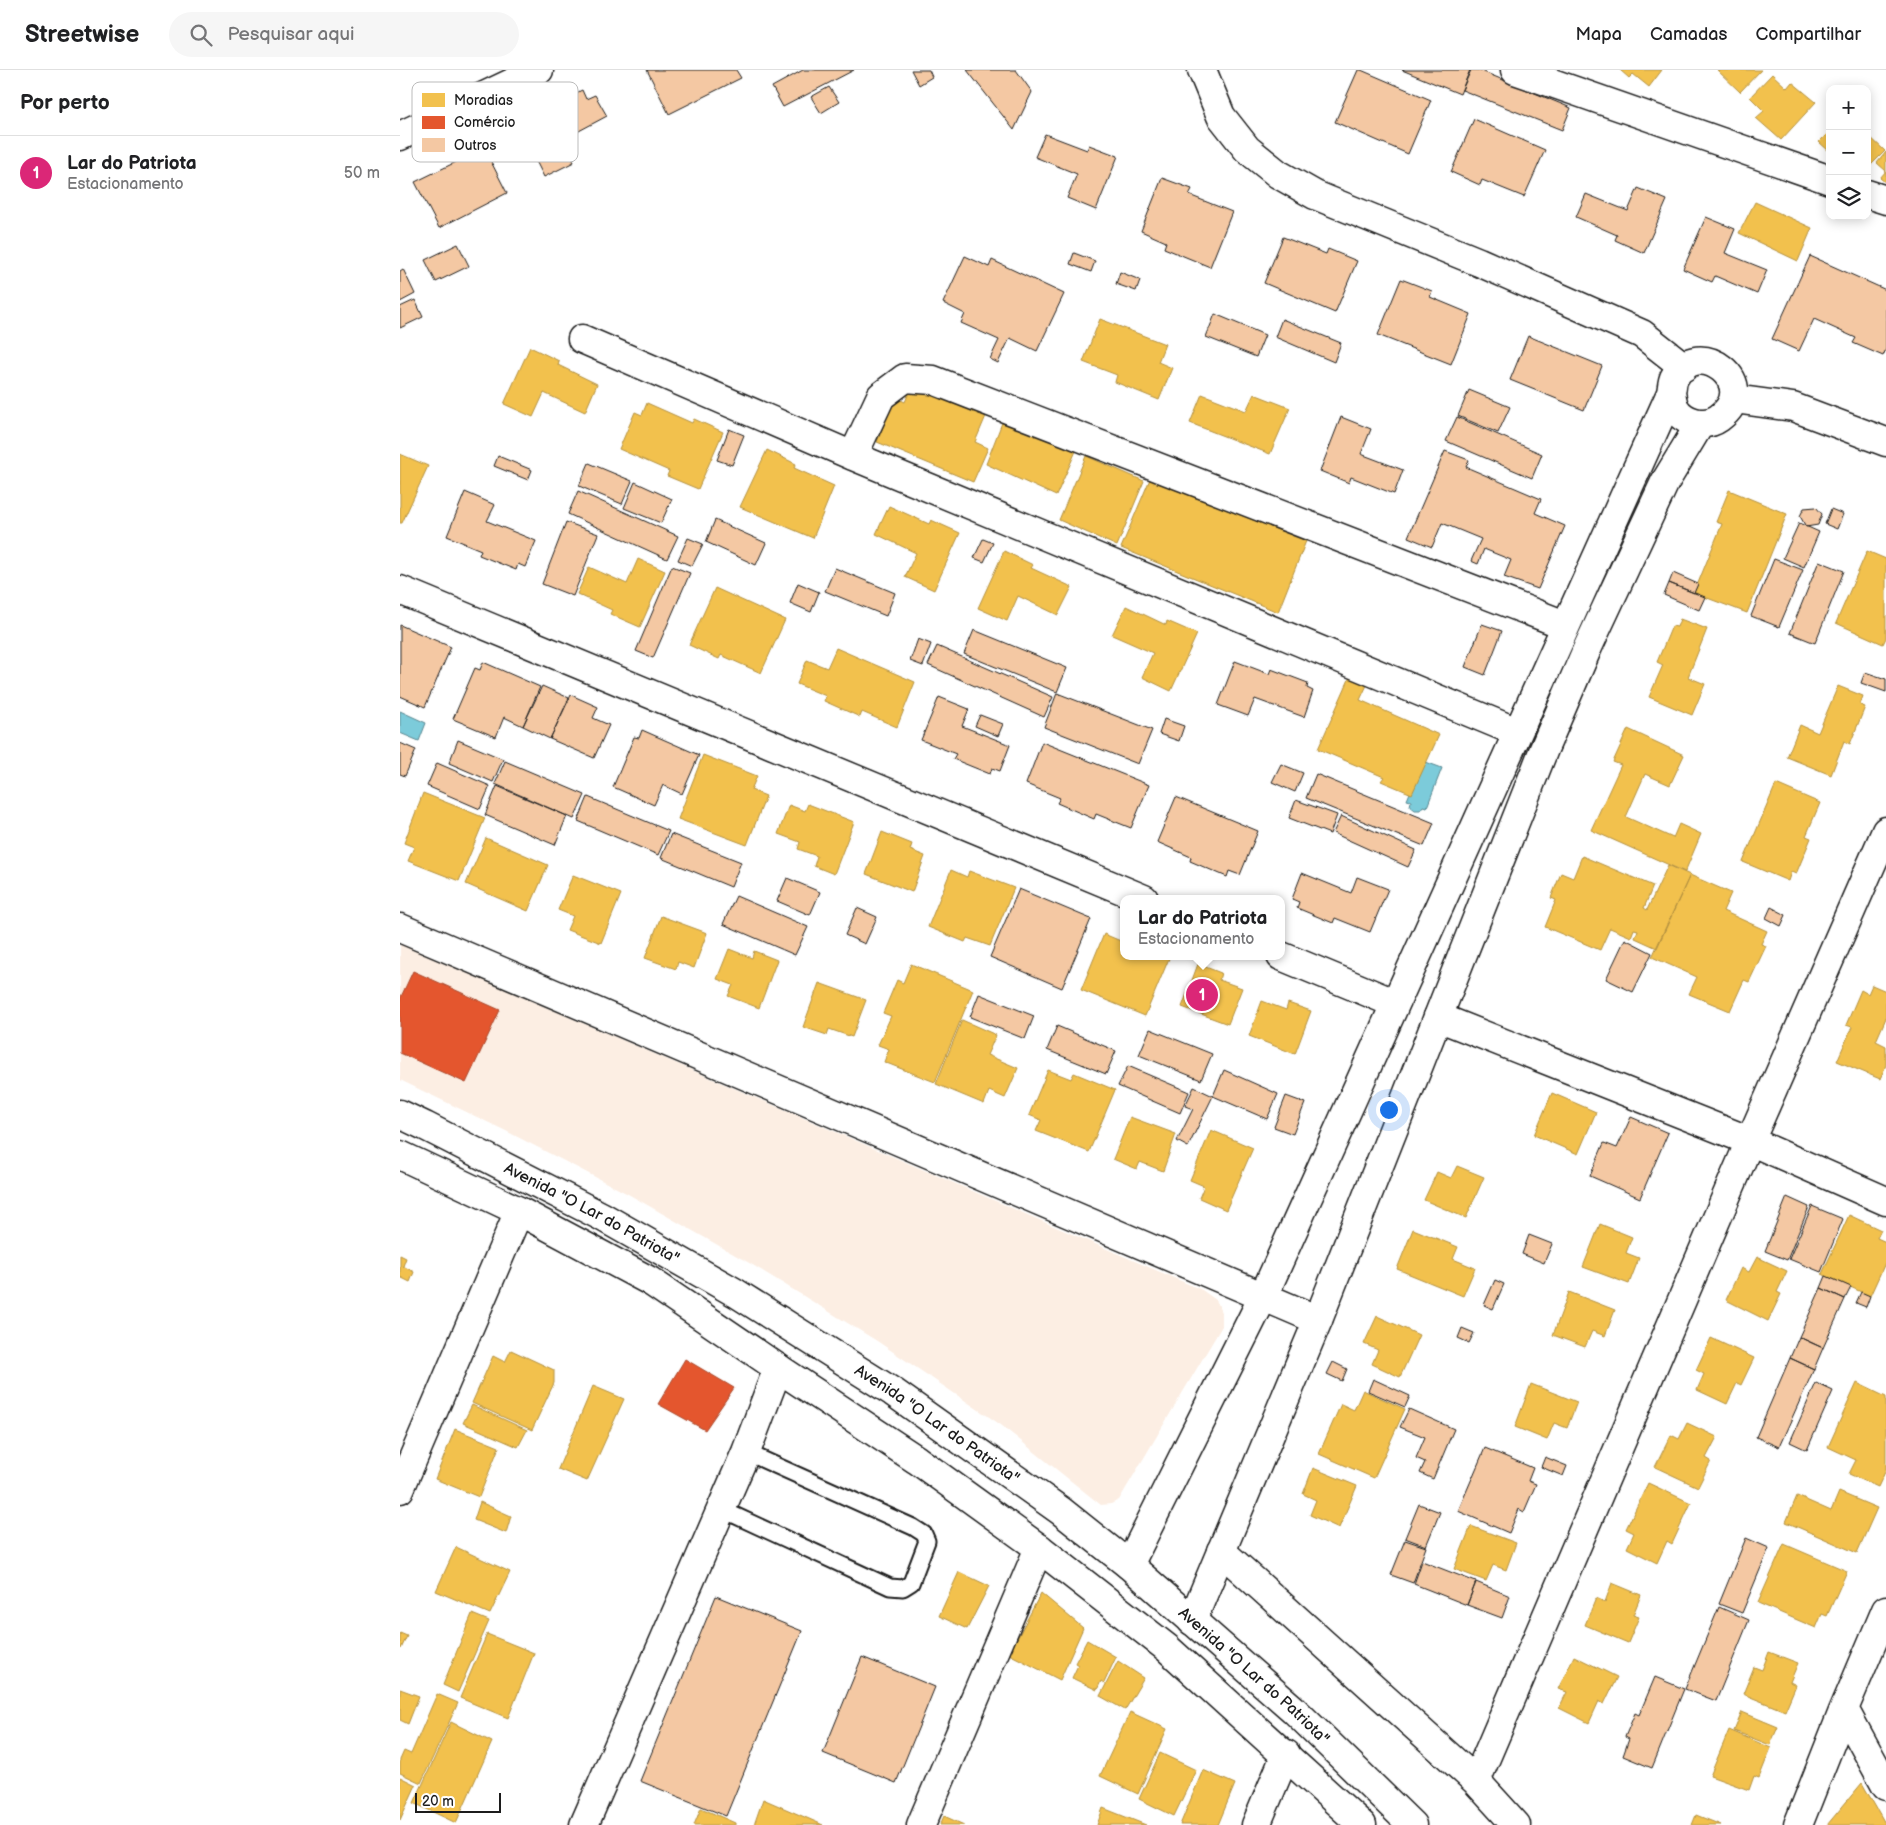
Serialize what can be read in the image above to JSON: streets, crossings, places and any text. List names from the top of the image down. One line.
{"streets":{"street":["Avenida \"O Lar do Patriota\""]},"legend":["Moradias","Comércio","Outros"],"scale_bar":"20 m","page":{"header":"Streetwise","search":"Pesquisar aqui","nav":["Mapa","Camadas","Compartilhar"],"heading":"Por perto","map_buttons":["+","−"],"list":[{"mark":"1","name":"Lar do Patriota","note":"Estacionamento","value":"50 m"}],"popup":["Lar do Patriota","Estacionamento"],"pins":"1","scale":"20 m"}}
